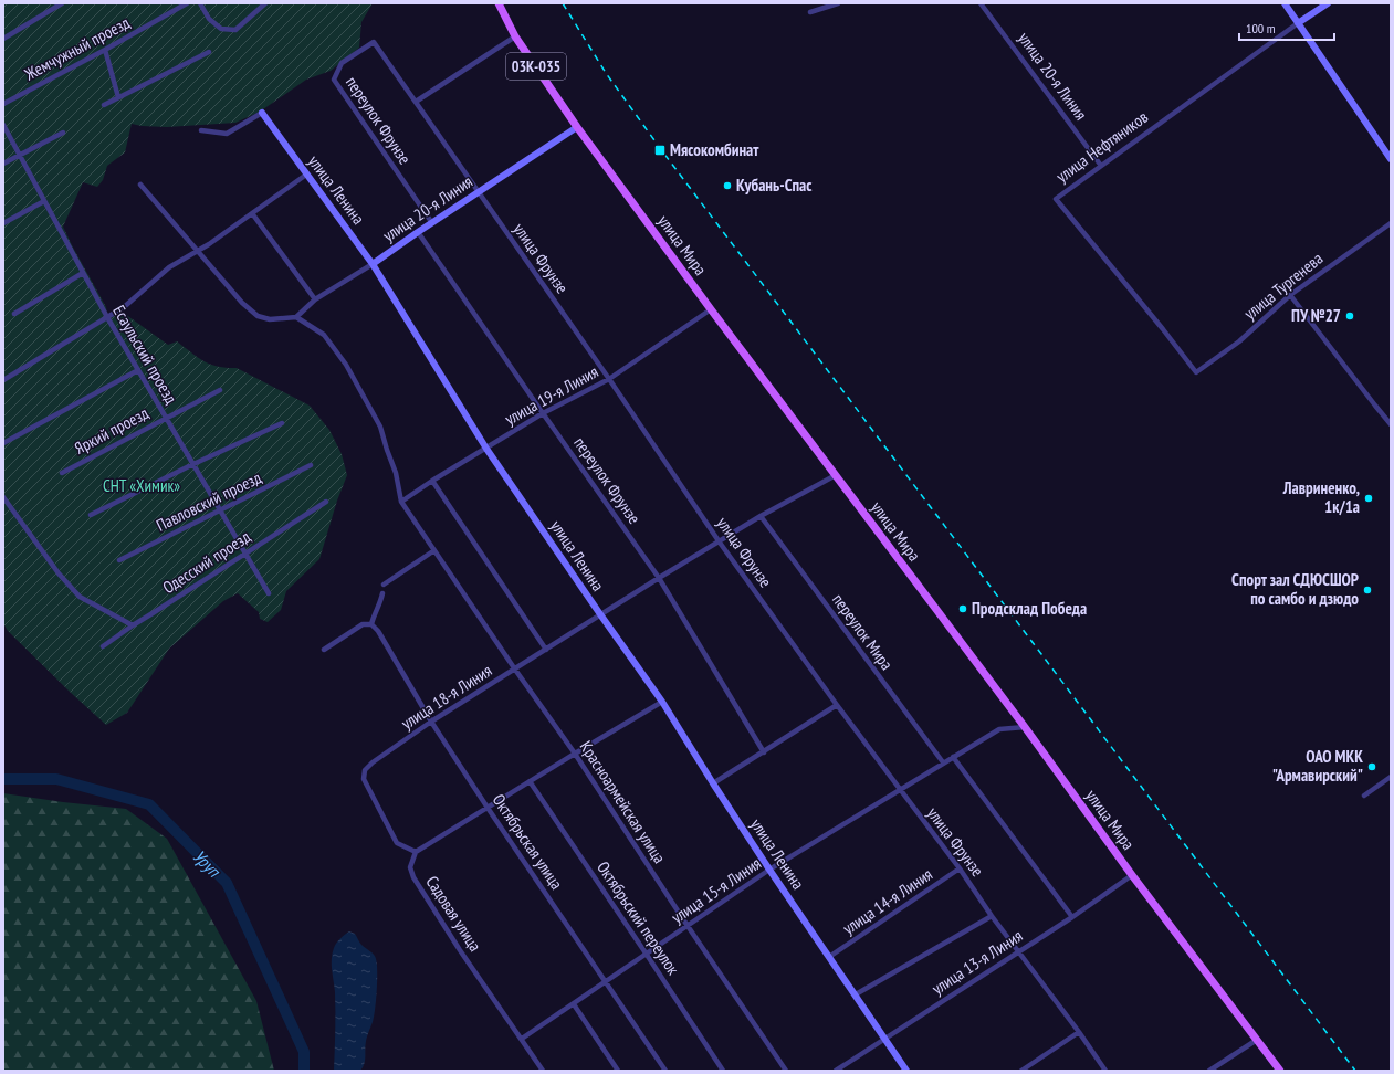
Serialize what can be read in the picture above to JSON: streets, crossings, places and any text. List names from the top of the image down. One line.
{"streets":{"main road":["03К-035","улица 20-я Линия","улица Нефтяников","улица Ленина","улица Мира"],"street":["Жемчужный проезд","переулок Фрунзе","улица Фрунзе","улица Тургенева","Есаульский проезд","улица 19-я Линия","Яркий проезд","Павловский проезд","Одесский проезд","переулок Мира","улица 18-я Линия","Красноармейская улица","Октябрьская улица","улица 15-я Линия","улица 14-я Линия","Садовая улица","Октябрьский переулок","улица 13-я Линия"]},"crossings":[["улица 20-я Линия","переулок Фрунзе"],["улица 20-я Линия","улица Нефтяников"],["улица 20-я Линия","улица Ленина"],["улица 20-я Линия","улица Мира"],["улица 20-я Линия","улица Фрунзе"],["улица 20-я Линия","Красноармейская улица"],["переулок Фрунзе","улица Фрунзе"],["переулок Фрунзе","улица 19-я Линия"],["переулок Фрунзе","улица 18-я Линия"],["улица Нефтяников","улица Тургенева"],["улица Ленина","улица 19-я Линия"],["улица Ленина","улица 18-я Линия"],["улица Ленина","улица 15-я Линия"],["улица Ленина","улица 14-я Линия"],["улица Ленина","улица 13-я Линия"],["улица Мира","улица 19-я Линия"],["улица Мира","улица 18-я Линия"],["улица Мира","улица 15-я Линия"],["улица Мира","улица 13-я Линия"],["улица Фрунзе","улица 19-я Линия"],["улица Фрунзе","улица 18-я Линия"],["улица Фрунзе","улица 15-я Линия"],["улица Фрунзе","улица 14-я Линия"],["улица Фрунзе","улица 13-я Линия"],["Есаульский проезд","Яркий проезд"],["Есаульский проезд","Павловский проезд"],["Есаульский проезд","Одесский проезд"],["улица 19-я Линия","Красноармейская улица"],["переулок Мира","улица 18-я Линия"],["переулок Мира","улица 15-я Линия"],["улица 18-я Линия","Красноармейская улица"],["улица 18-я Линия","Октябрьская улица"],["улица 18-я Линия","Садовая улица"],["Красноармейская улица","улица 15-я Линия"],["Октябрьская улица","улица 15-я Линия"],["улица 15-я Линия","Садовая улица"],["улица 15-я Линия","Октябрьский переулок"]],"water":["Уруп"],"parks":["СНТ «Химик»"],"places":{"transit":["Мясокомбинат"],"other":["Кубань-Спас","ПУ №27","Лавриненко, 1к/1а","Спорт зал СДЮСШОР по самбо и дзюдо","Продсклад Победа","ОАО МКК \"Армавирский\""]},"scale_bar":"100 m"}
